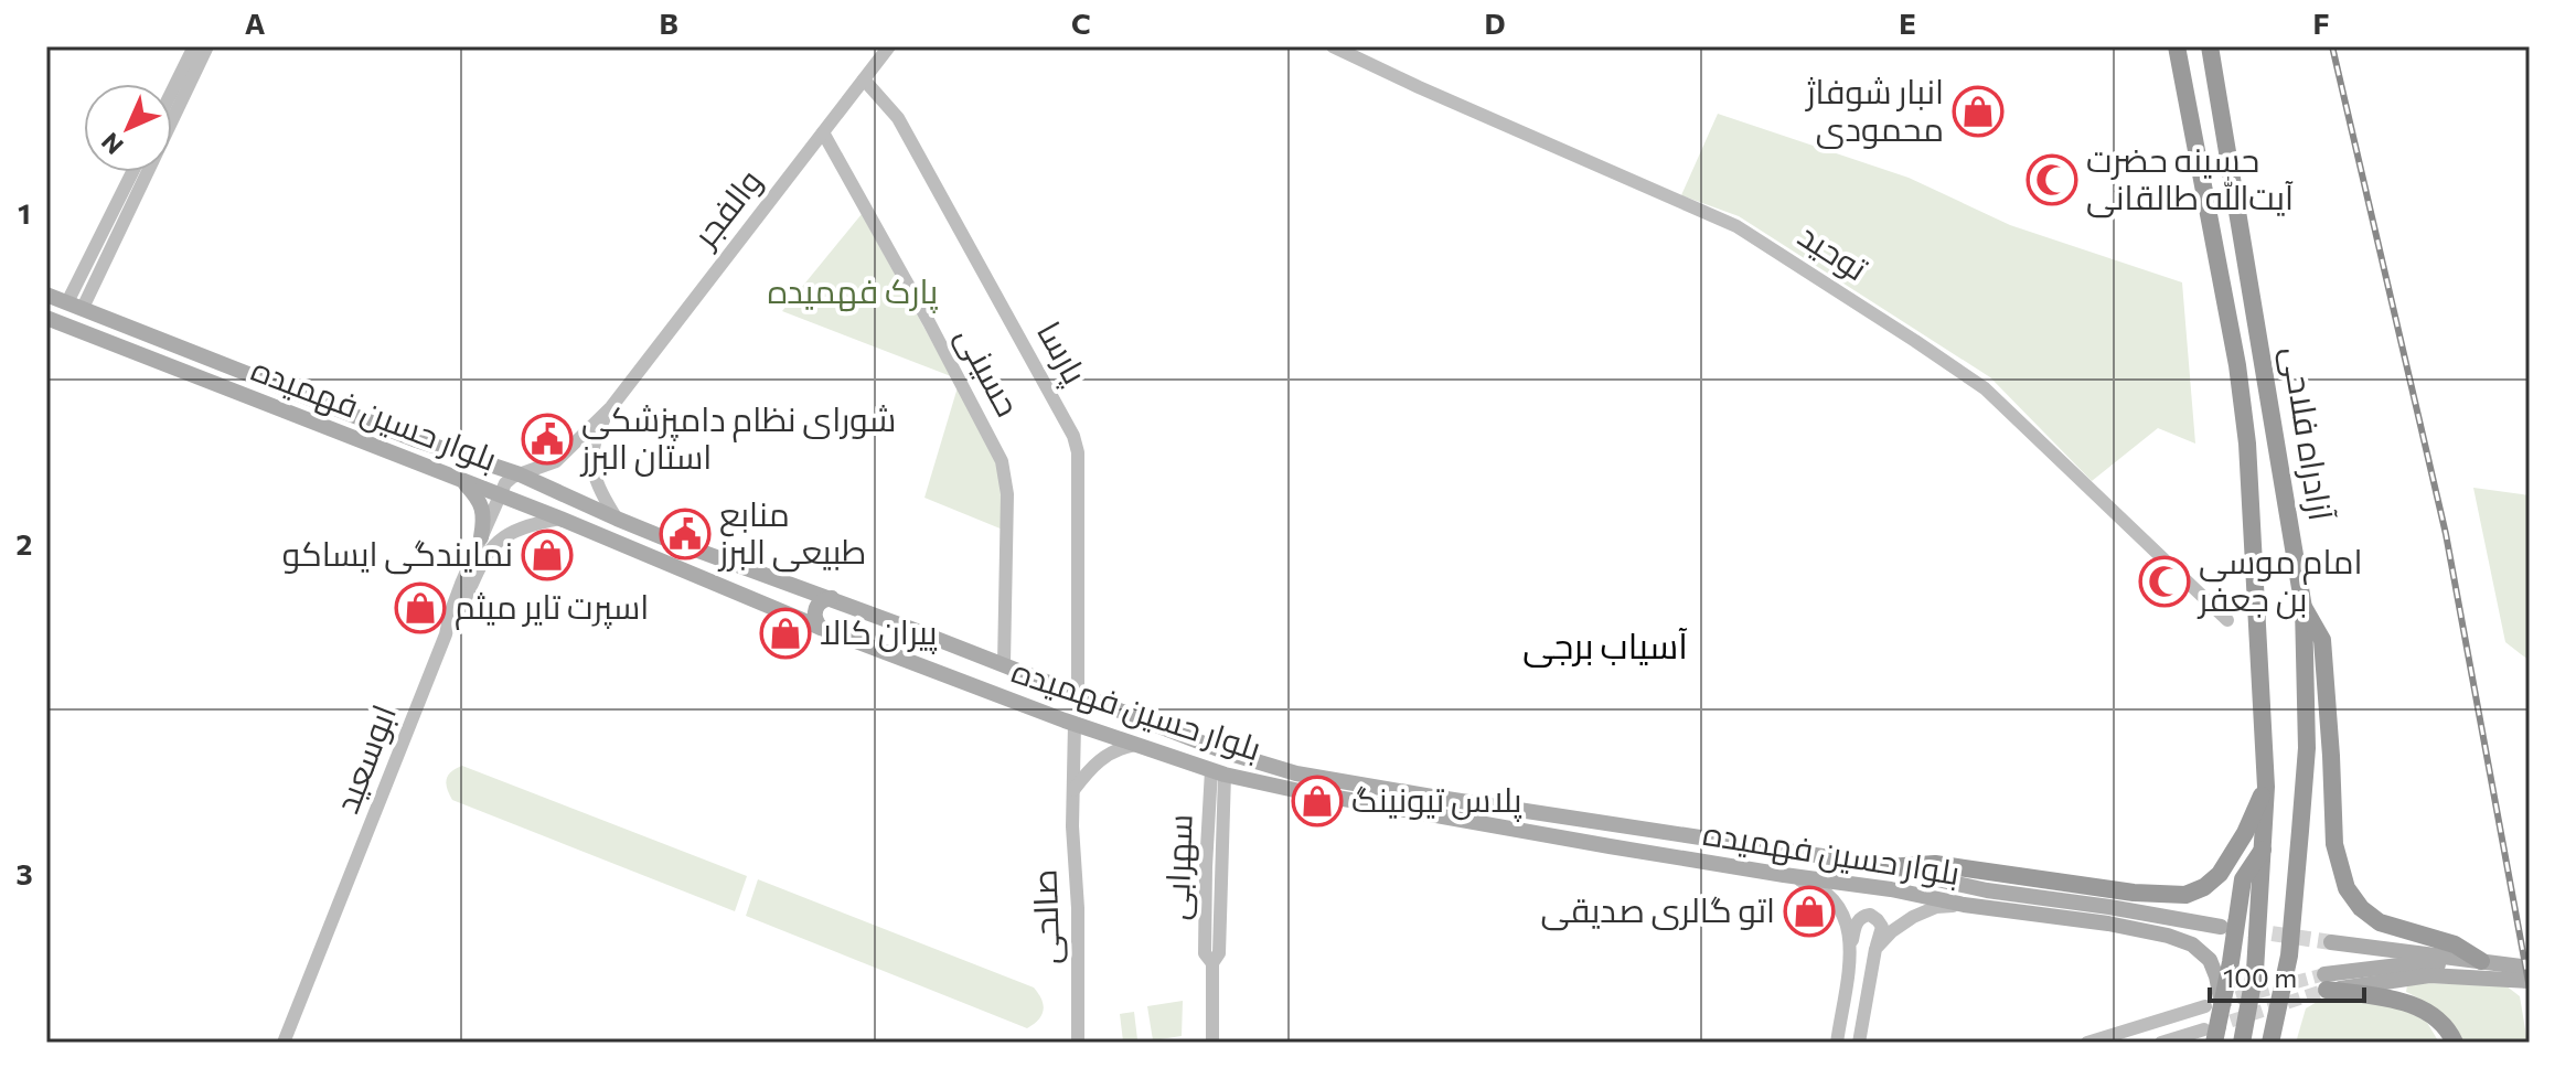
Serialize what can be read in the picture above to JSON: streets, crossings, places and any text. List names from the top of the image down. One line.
{"streets":{"highway":["آزادراه فلاحی"],"main road":["بلوار حسین فهمیده"],"street":["والفجر","توحید","پارسا","حسینی","ابوسعید","سهرابی","صالحی"]},"crossings":[["والفجر","پارسا"],["والفجر","حسینی"],["پارسا","بلوار حسین فهمیده"],["حسینی","بلوار حسین فهمیده"],["بلوار حسین فهمیده","ابوسعید"],["بلوار حسین فهمیده","سهرابی"],["بلوار حسین فهمیده","صالحی"]],"districts":["آسیاب برجی"],"parks":["پارک فهمیده"],"places":{"shop":["انبار شوفاژ محمودی","نمایندگی ایساکو","اسپرت تایر میثم","پیران کالا","پلاس تیونینگ","اتو گالری صدیقی"],"mosque":["حسینه حضرت آیت‌الله طالقانی","امام موسی بن جعفر"],"public building":["شورای نظام دامپزشکی استان البرز","منابع طبیعی البرز"]},"scale_bar":"100 m","north":"bottom left","grid":{"columns":["A","B","C","D","E","F"],"rows":["1","2","3"]}}
